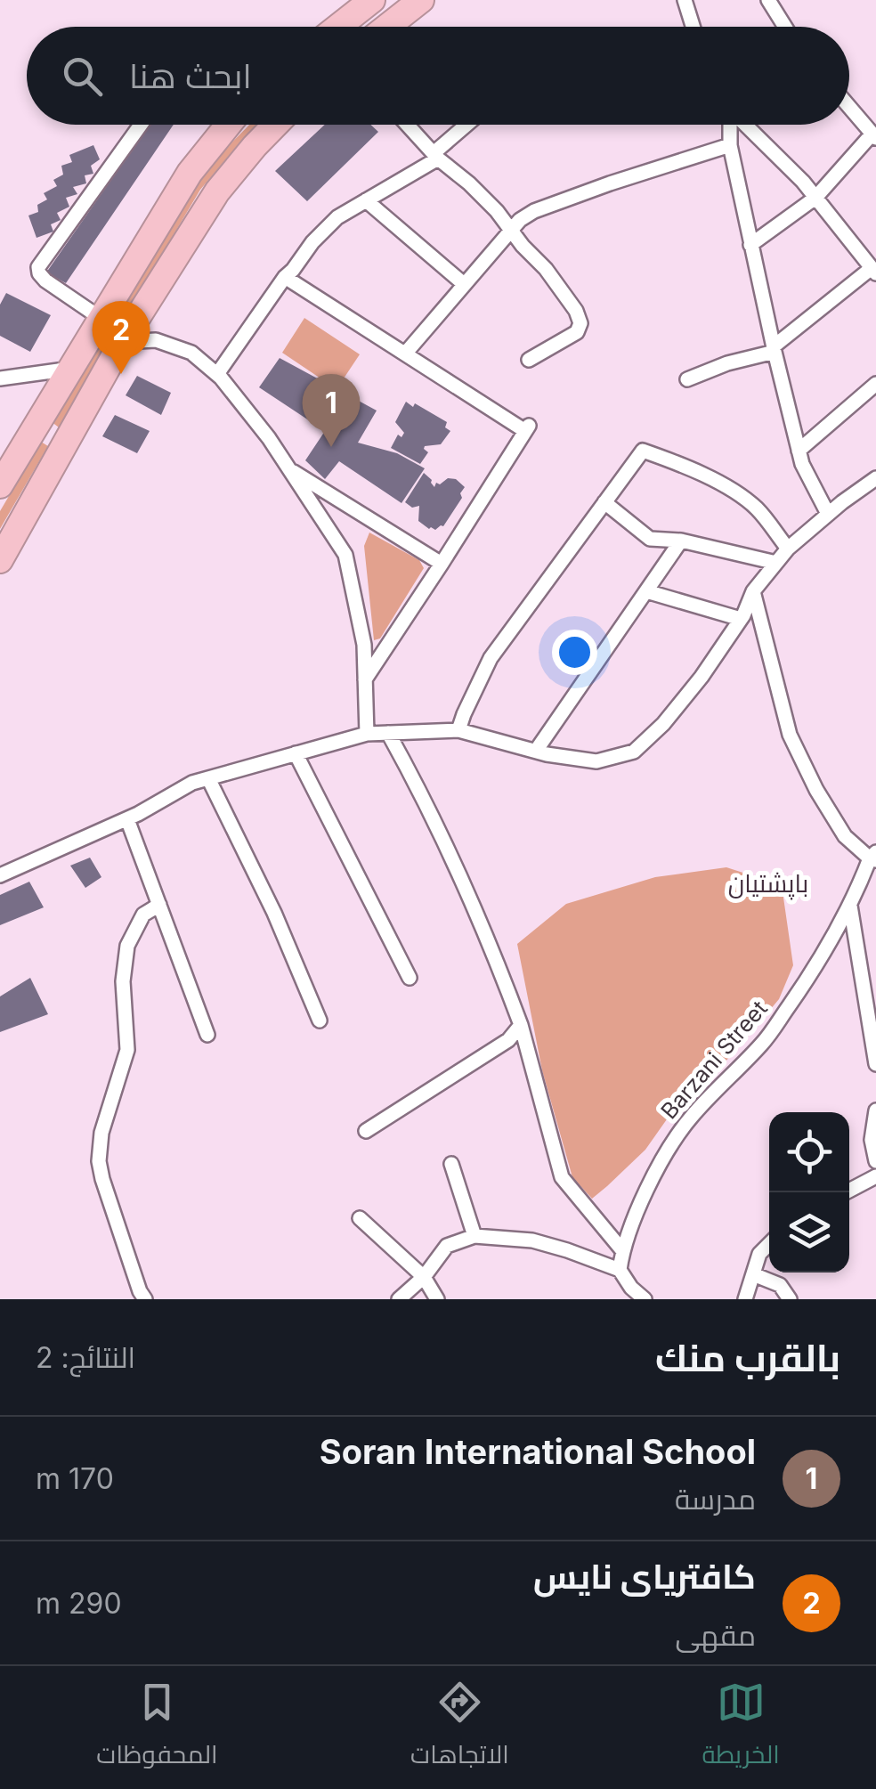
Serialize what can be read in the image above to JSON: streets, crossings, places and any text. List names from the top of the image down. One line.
{"streets":{"street":["Barzani Street"]},"districts":["باپشتیان"],"page":{"search":"ابحث هنا","pins":["2","1"],"heading":["بالقرب منك","النتائج: 2"],"list":[{"mark":"1","name":"Soran International School","note":"مدرسة","value":"170 m"},{"mark":"2","name":"کافتریای نایس","note":"مقهى","value":"290 m"}],"nav":["الخريطة","الاتجاهات","المحفوظات"]}}
